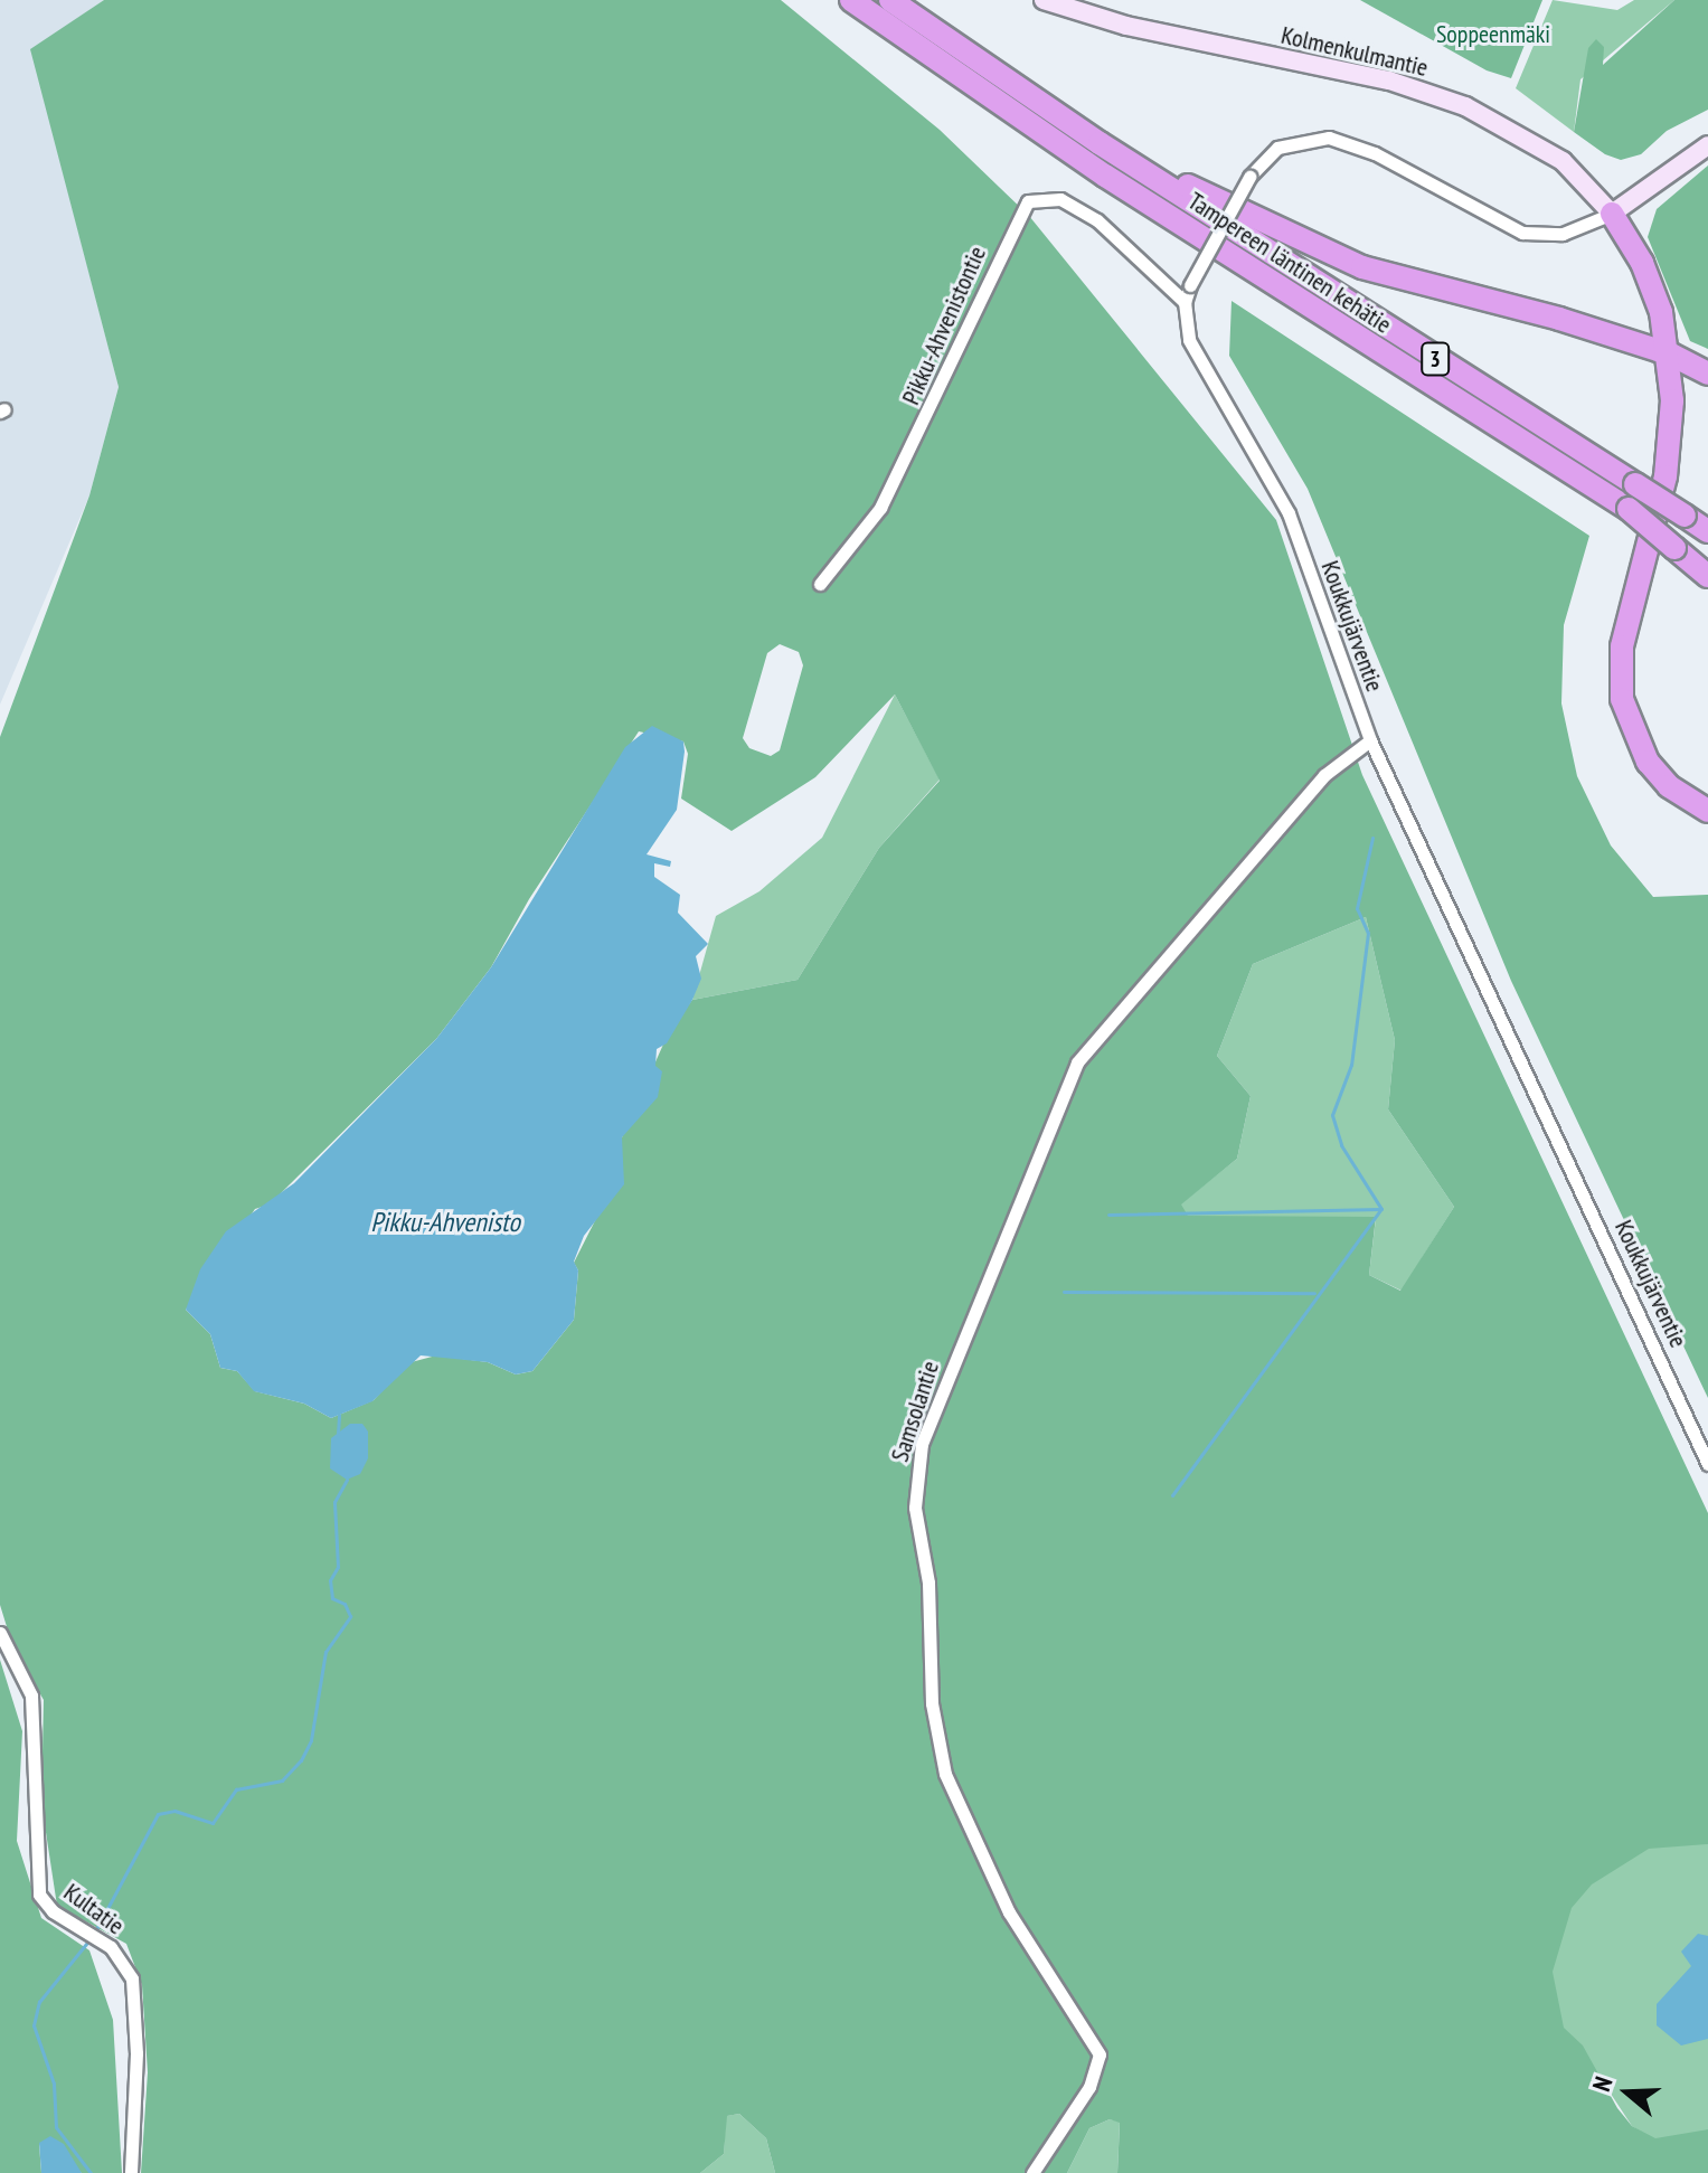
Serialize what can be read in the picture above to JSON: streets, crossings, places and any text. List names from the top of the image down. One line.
{"streets":{"highway":["Tampereen läntinen kehätie","3"],"street":["Kolmenkulmantie","Pikku-Ahvenistontie","Koukkujärventie","Samsolantie","Kultatie"]},"crossings":[["Kolmenkulmantie","Koukkujärventie"],["Pikku-Ahvenistontie","Koukkujärventie"],["Koukkujärventie","Samsolantie"]],"water":["Pikku-Ahvenisto"],"parks":["Soppeenmäki"],"north":"left"}
